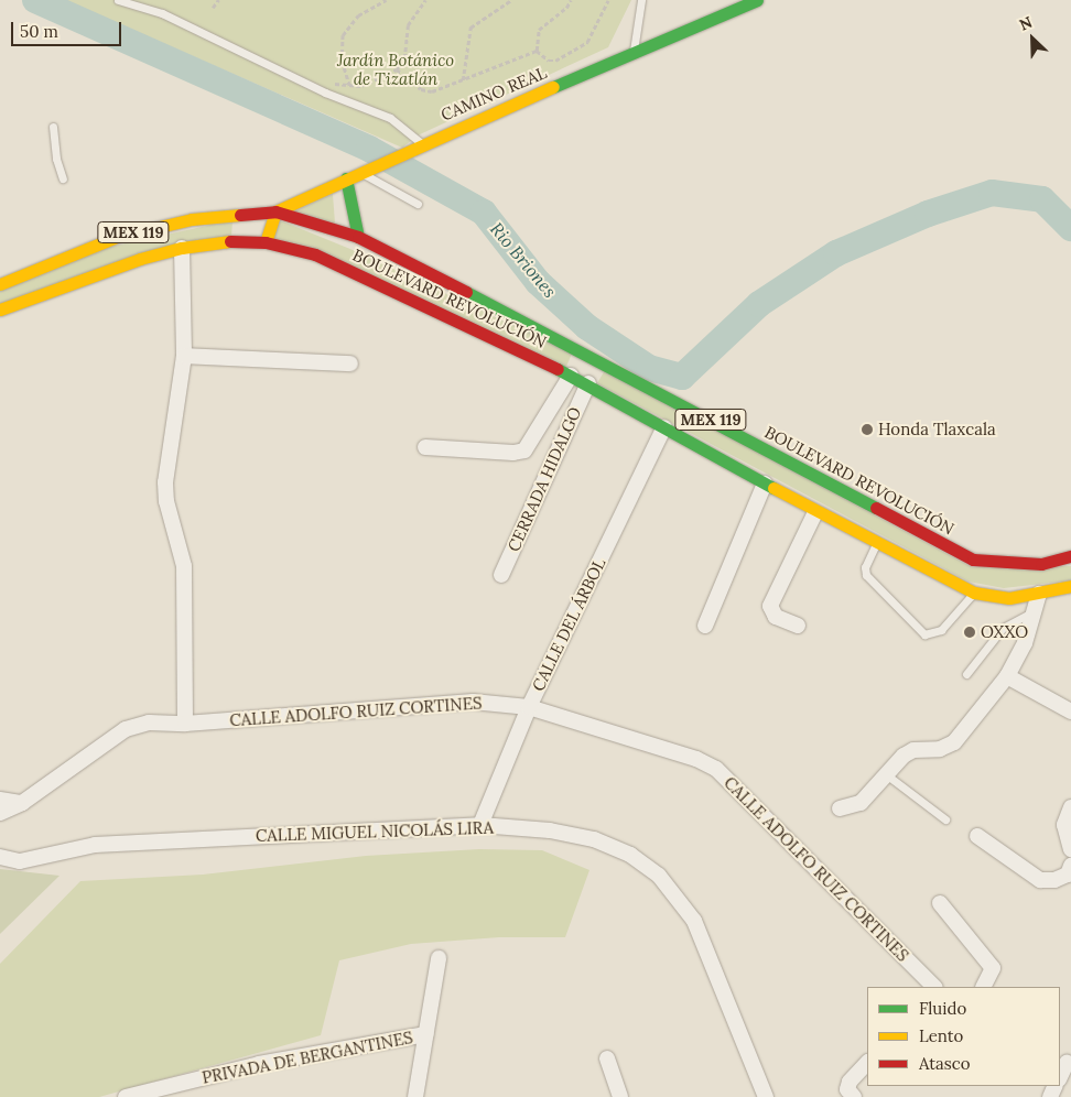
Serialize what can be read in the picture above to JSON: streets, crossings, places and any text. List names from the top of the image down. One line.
{"streets":{"main road":["CAMINO REAL","MEX 119","BOULEVARD REVOLUCIÓN"],"street":["CERRADA HIDALGO","CALLE DEL ÁRBOL","CALLE ADOLFO RUIZ CORTINES","CALLE MIGUEL NICOLÁS LIRA","PRIVADA DE BERGANTINES"]},"crossings":[["CAMINO REAL","BOULEVARD REVOLUCIÓN"],["BOULEVARD REVOLUCIÓN","CERRADA HIDALGO"],["BOULEVARD REVOLUCIÓN","CALLE DEL ÁRBOL"],["CALLE DEL ÁRBOL","CALLE ADOLFO RUIZ CORTINES"],["CALLE DEL ÁRBOL","CALLE MIGUEL NICOLÁS LIRA"]],"water":["Rio Briones"],"parks":["Jardín Botánico de Tizatlán"],"places":["Honda Tlaxcala","OXXO"],"legend":["Fluido","Lento","Atasco"],"scale_bar":"50 m","north":"top left"}
